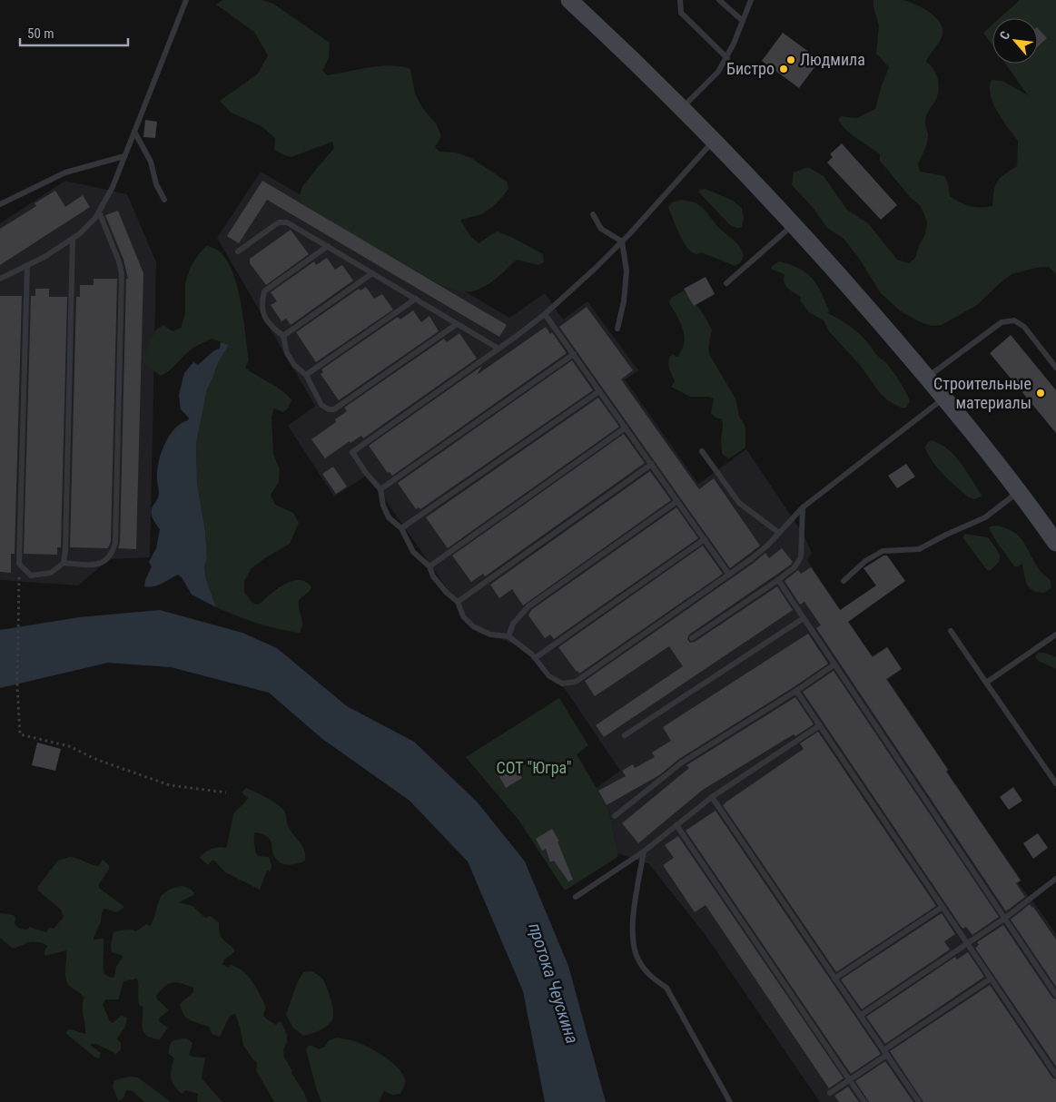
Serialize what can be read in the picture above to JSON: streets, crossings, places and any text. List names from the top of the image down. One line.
{"water":["протока Чеускина"],"parks":["СОТ \"Югра\""],"places":["Людмила","Бистро","Строительные материалы"],"scale_bar":"50 m","north":"top left"}
